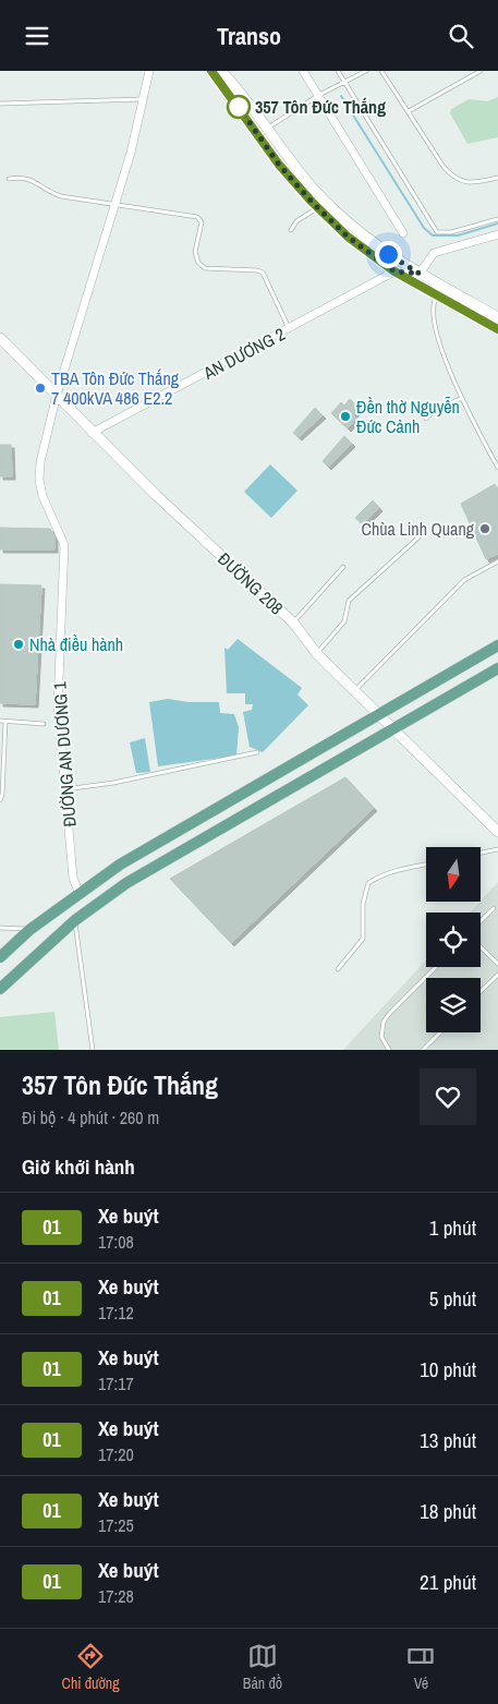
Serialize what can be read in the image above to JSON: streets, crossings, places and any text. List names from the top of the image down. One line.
{"streets":{"main road":["ĐƯỜNG 208"],"street":["AN DƯƠNG 2","ĐƯỜNG AN DƯƠNG 1"]},"crossings":[["AN DƯƠNG 2","ĐƯỜNG 208"],["ĐƯỜNG 208","ĐƯỜNG AN DƯƠNG 1"]],"places":["357 Tôn Đức Thắng","TBA Tôn Đức Thắng 7 400kVA 486 E2.2","Đền thờ Nguyễn Đức Cảnh","Chùa Linh Quang","Nhà điều hành"],"lines":["bus line 01"],"north":"bottom","page":{"header":"Transo","heading":[["357 Tôn Đức Thắng","Đi bộ · 4 phút · 260 m"],"Giờ khởi hành"],"list":[{"mark":"01","name":"Xe buýt","note":"17:08","value":"1 phút"},{"mark":"01","name":"Xe buýt","note":"17:12","value":"5 phút"},{"mark":"01","name":"Xe buýt","note":"17:17","value":"10 phút"},{"mark":"01","name":"Xe buýt","note":"17:20","value":"13 phút"},{"mark":"01","name":"Xe buýt","note":"17:25","value":"18 phút"},{"mark":"01","name":"Xe buýt","note":"17:28","value":"21 phút"}],"tabs":["Chỉ đường","Bản đồ","Vé"]}}
